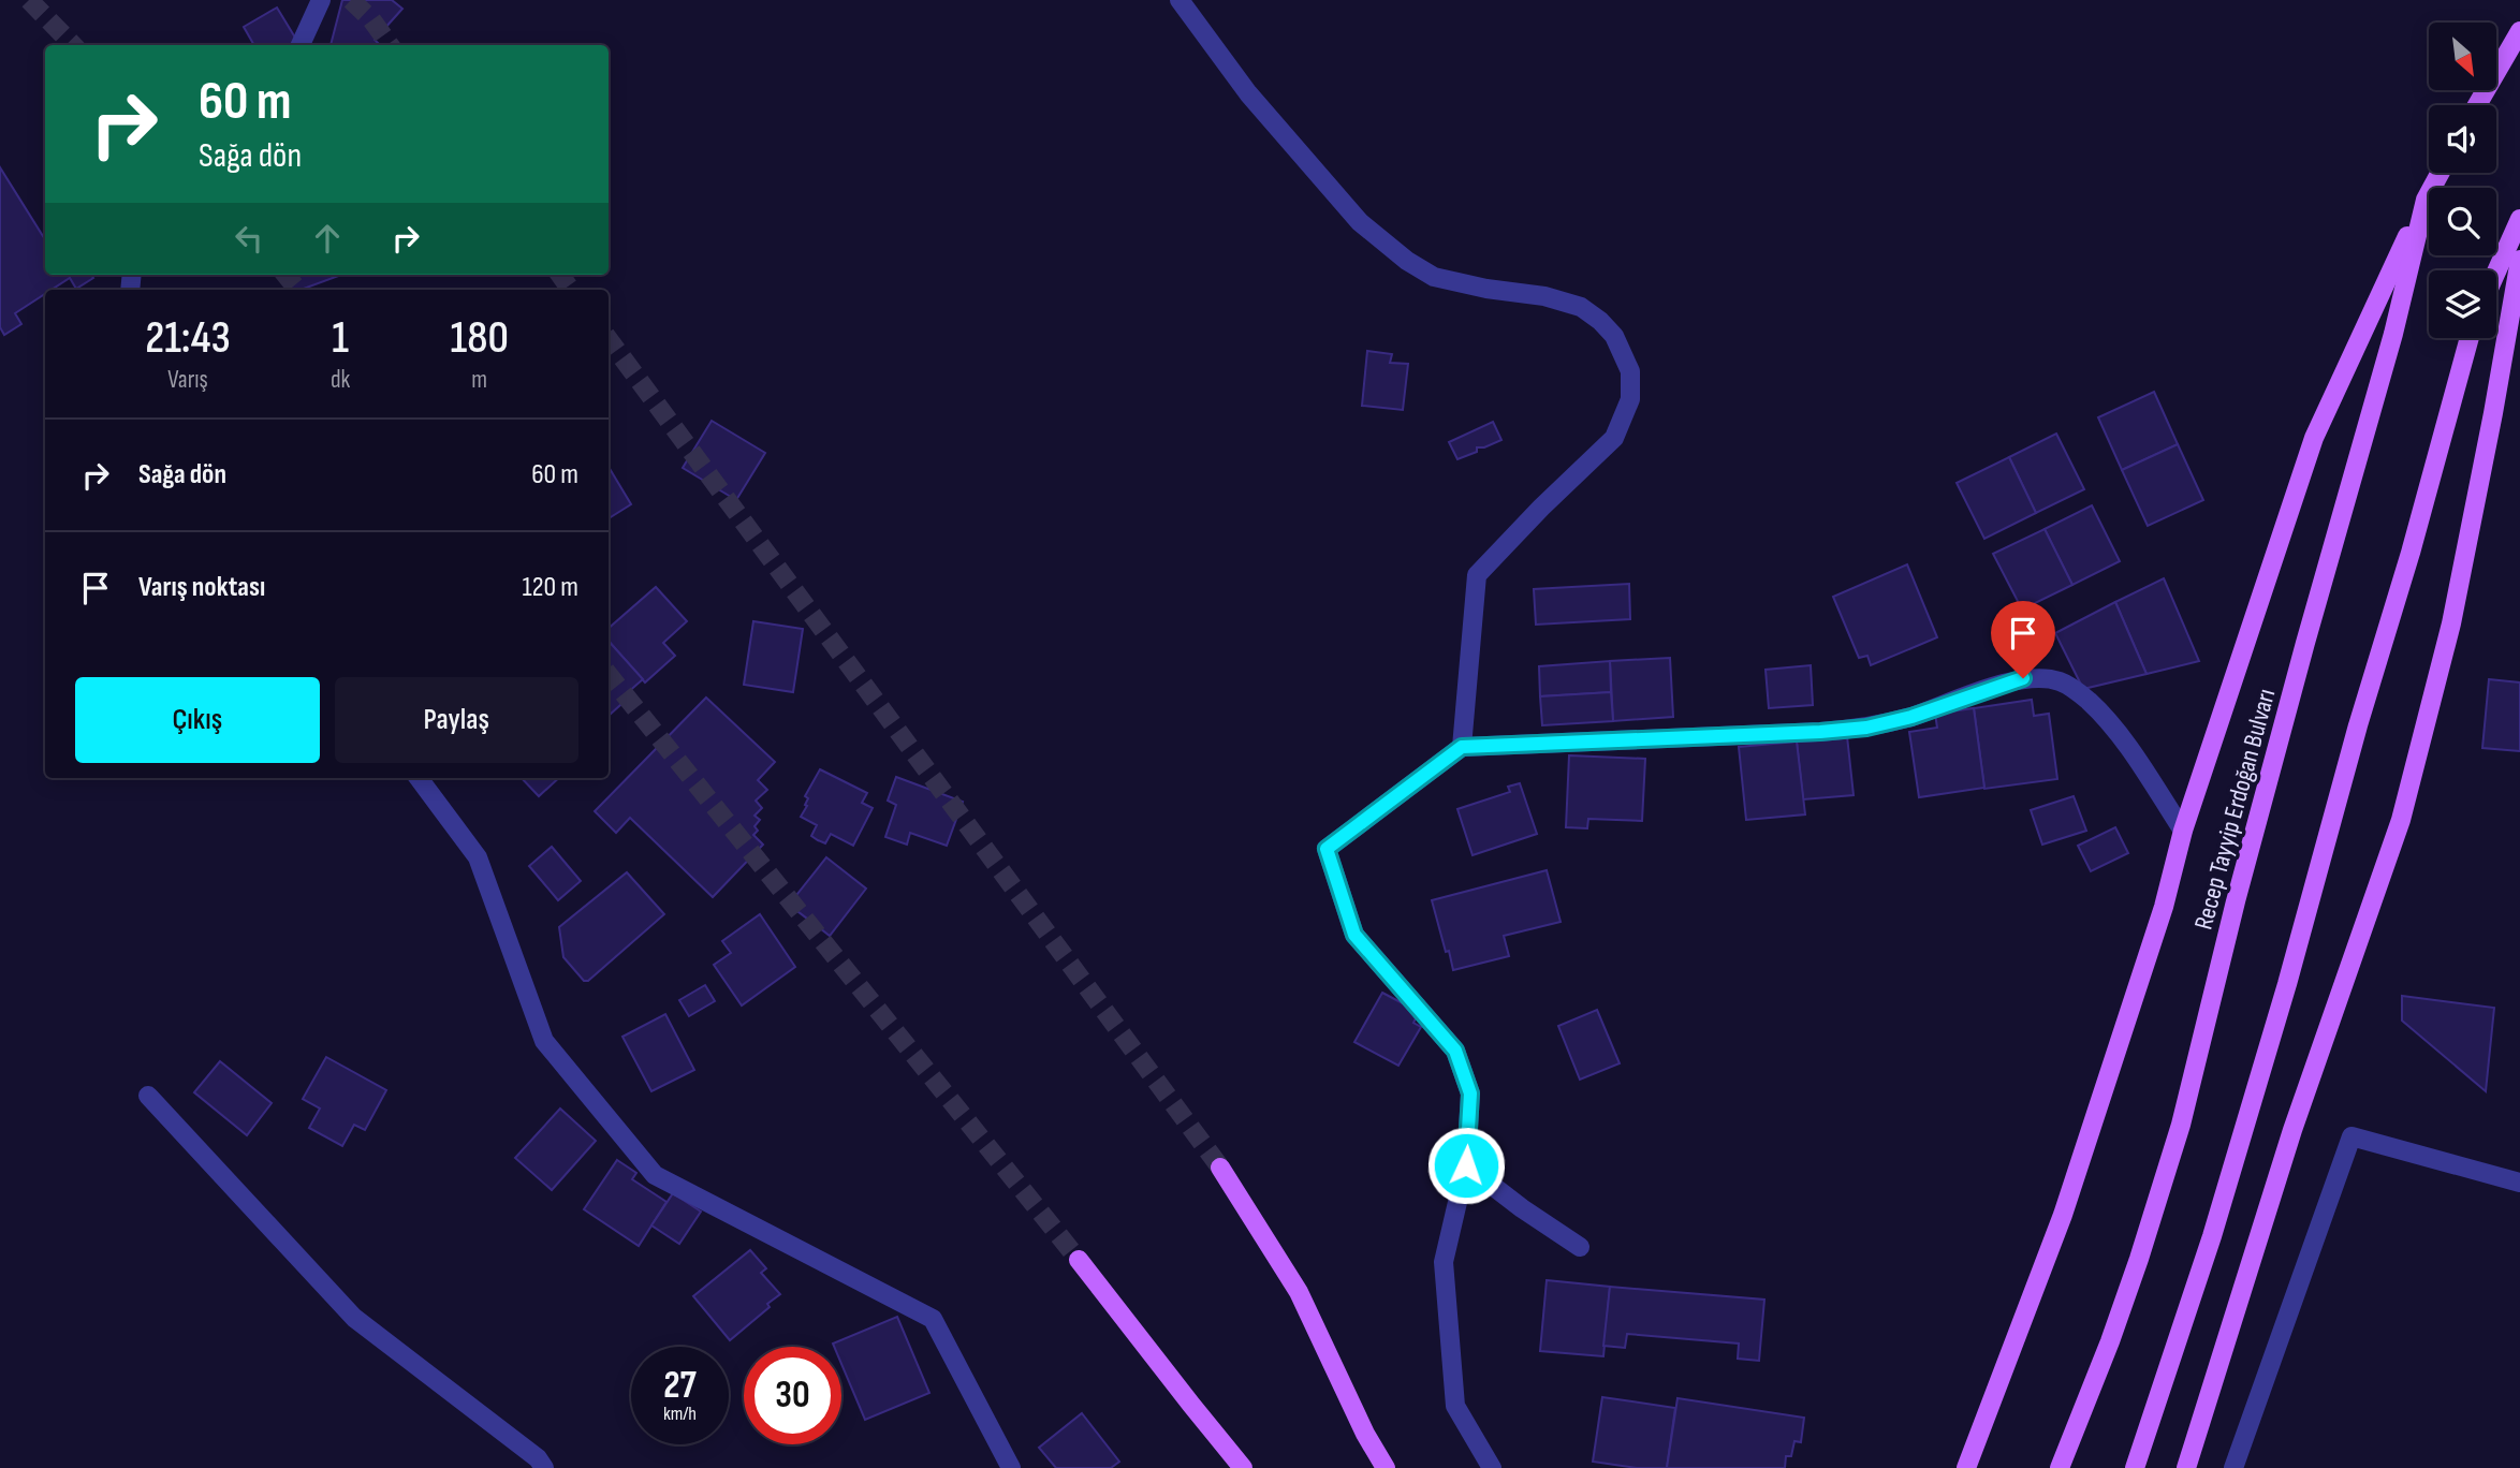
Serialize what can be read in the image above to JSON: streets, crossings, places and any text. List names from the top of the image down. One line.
{"streets":{"main road":["Recep Tayyip Erdoğan Bulvarı"]},"north":"bottom right","page":{"turn":["60 m","Sağa dön"],"eta":["21:43","Varış","1","dk","180","m"],"list":[{"name":"Sağa dön","value":"60 m"},{"name":"Varış noktası","value":"120 m"}],"buttons":["Çıkış","Paylaş"],"speed":"27 km/h","limit":"30"}}
